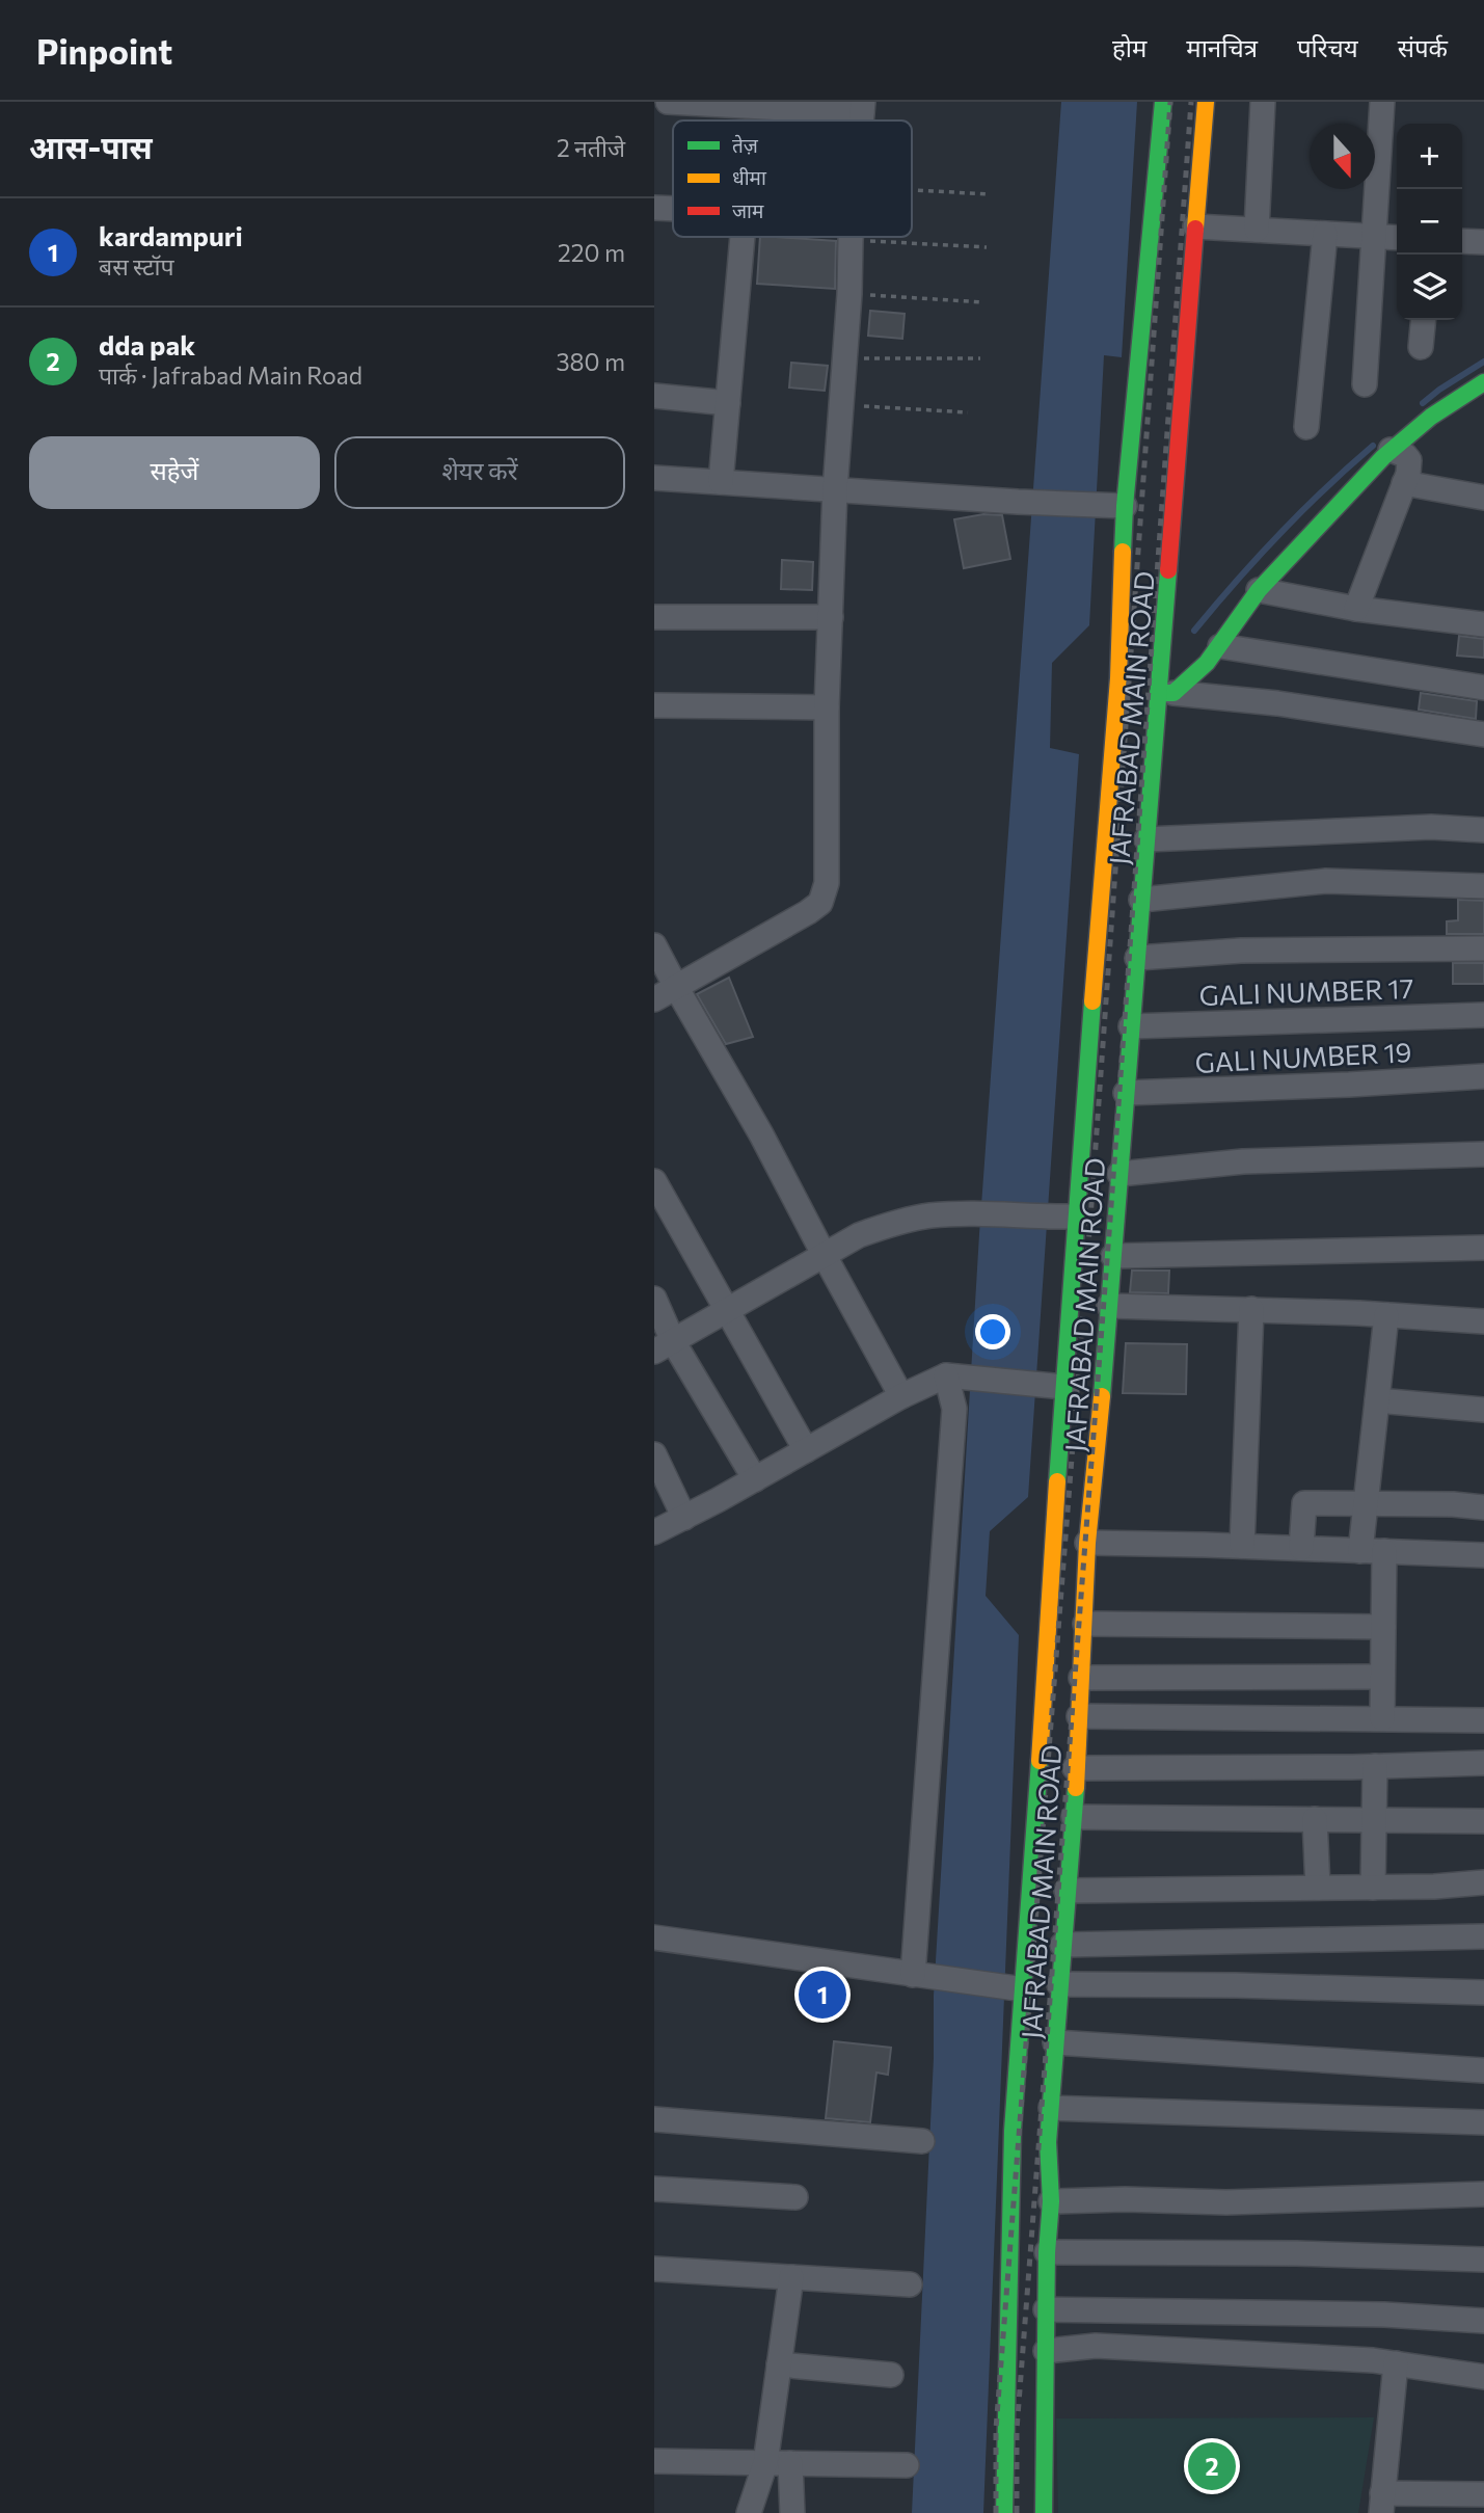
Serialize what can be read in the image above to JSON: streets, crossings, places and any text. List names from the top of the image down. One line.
{"streets":{"main road":["JAFRABAD MAIN ROAD"],"street":["GALI NUMBER 17","GALI NUMBER 19"]},"crossings":[["JAFRABAD MAIN ROAD","GALI NUMBER 17"],["JAFRABAD MAIN ROAD","GALI NUMBER 19"]],"legend":["तेज़","धीमा","जाम"],"north":"bottom","page":{"header":"Pinpoint","nav":["होम","मानचित्र","परिचय","संपर्क"],"heading":["आस-पास","2 नतीजे"],"map_buttons":["+","−"],"list":[{"mark":"1","name":"kardampuri","note":"बस स्टॉप","value":"220 m"},{"mark":"2","name":"dda pak","note":"पार्क · Jafrabad Main Road","value":"380 m"}],"buttons":["सहेजें","शेयर करें"],"pins":["1","2"]}}
